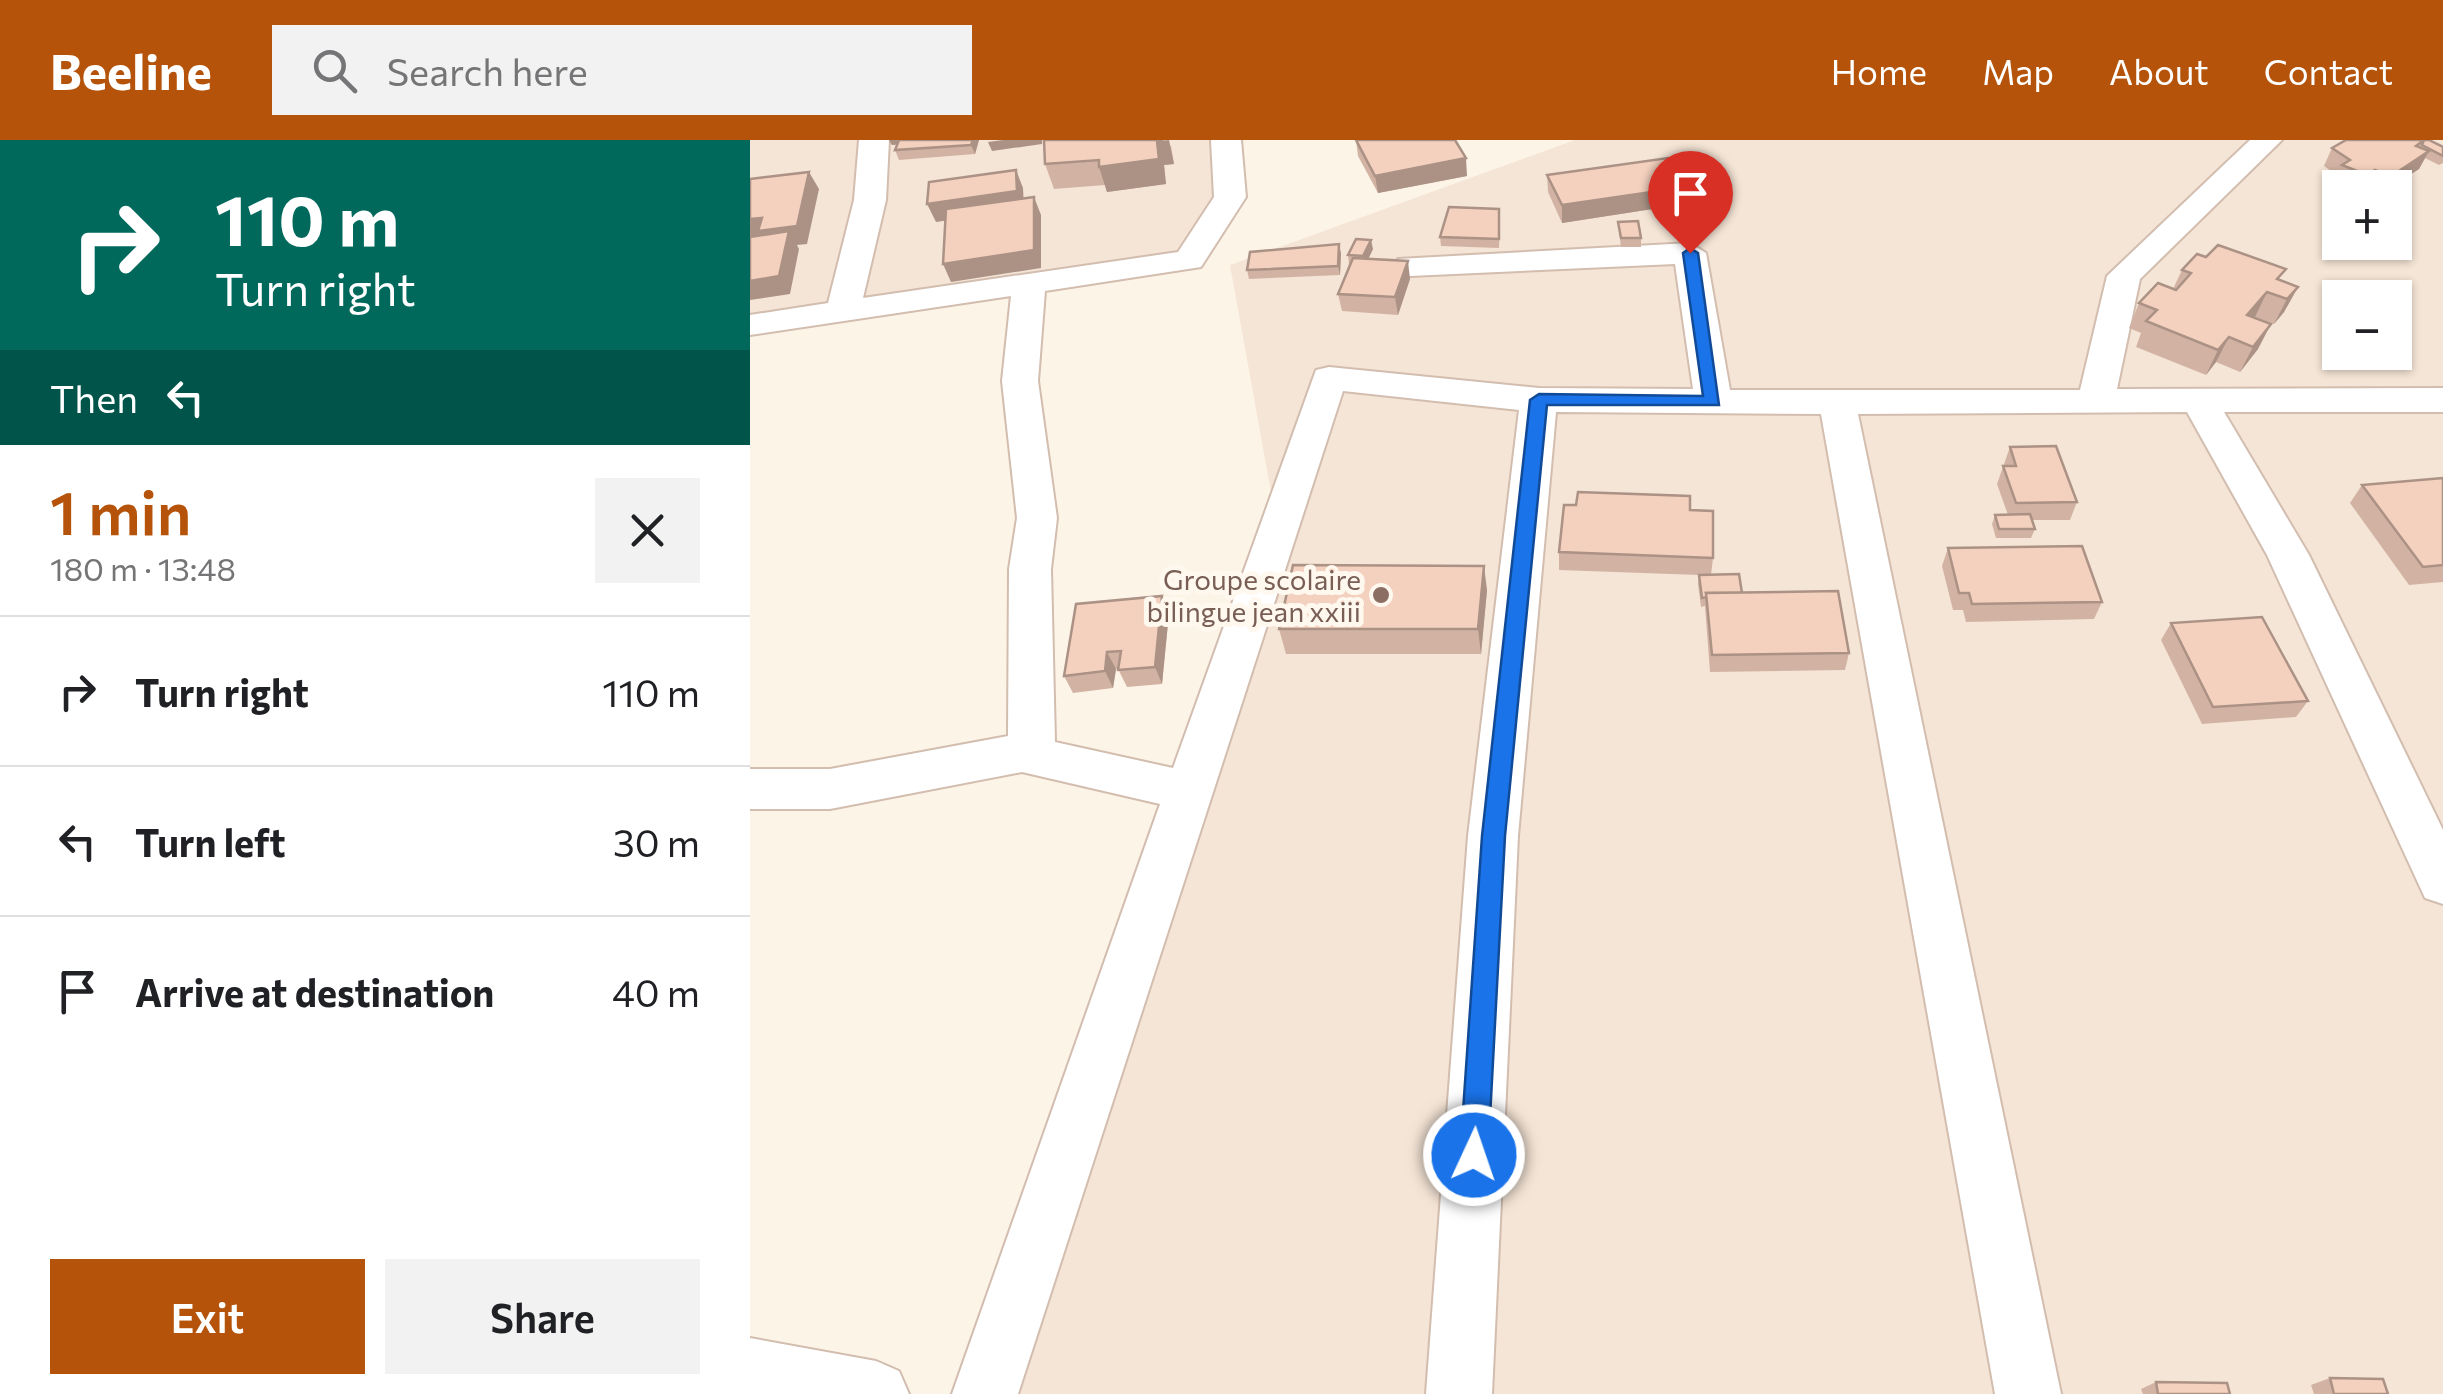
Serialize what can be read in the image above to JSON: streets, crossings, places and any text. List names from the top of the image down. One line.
{"places":["Groupe scolaire bilingue jean xxiii"],"page":{"header":"Beeline","search":"Search here","nav":["Home","Map","About","Contact"],"turn":["110 m","Turn right"],"map_buttons":["+","−"],"then":"Then","heading":["1 min","180 m · 13:48"],"list":[{"name":"Turn right","value":"110 m"},{"name":"Turn left","value":"30 m"},{"name":"Arrive at destination","value":"40 m"}],"buttons":["Exit","Share"]}}
